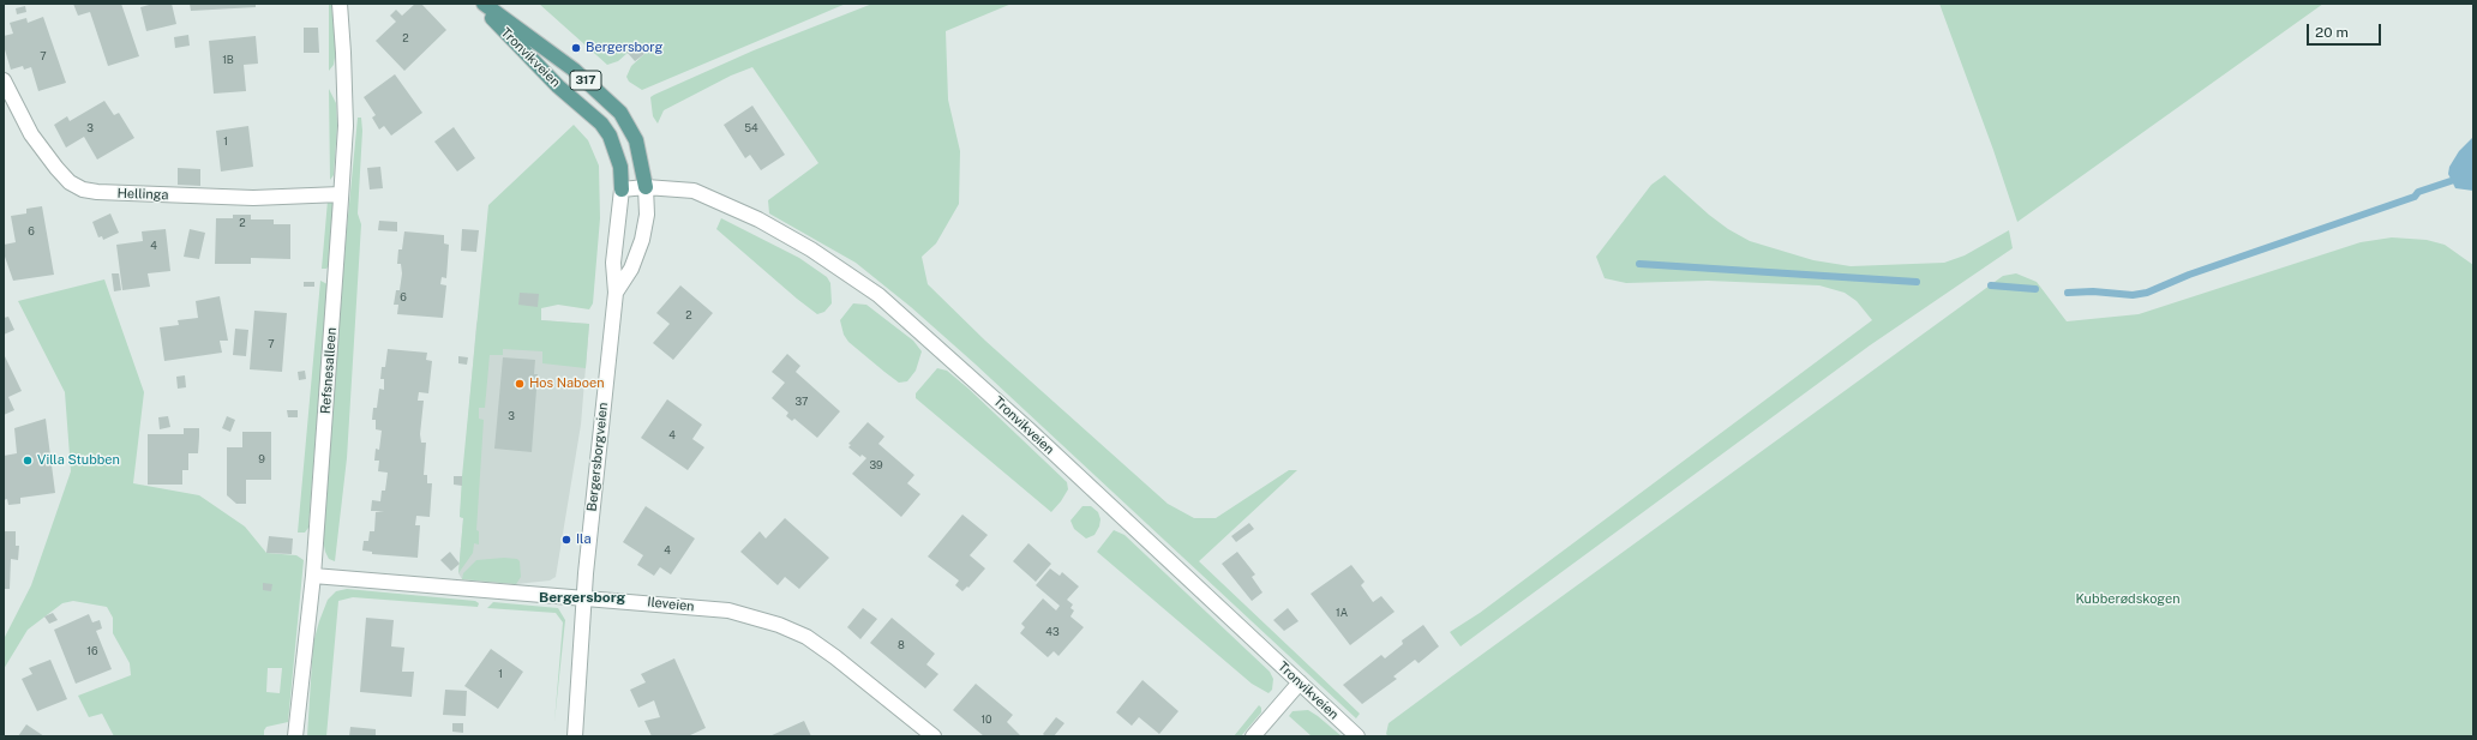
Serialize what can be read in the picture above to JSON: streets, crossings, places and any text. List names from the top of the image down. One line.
{"streets":{"main road":["Tronvikveien","317"],"street":["Hellinga","Refsnesalleen","Bergersborgveien","Ileveien"]},"crossings":[["Tronvikveien","Bergersborgveien"],["Hellinga","Refsnesalleen"],["Refsnesalleen","Ileveien"],["Bergersborgveien","Ileveien"]],"districts":["Bergersborg"],"parks":["Kubberødskogen"],"places":["Bergersborg","Hos Naboen","Villa Stubben","Ila"],"house_numbers":["2","7","1B","3","54","1","2","6","4","6","2","7","37","3","4","9","39","4","1A","43","8","16","1","10"],"scale_bar":"20 m"}
